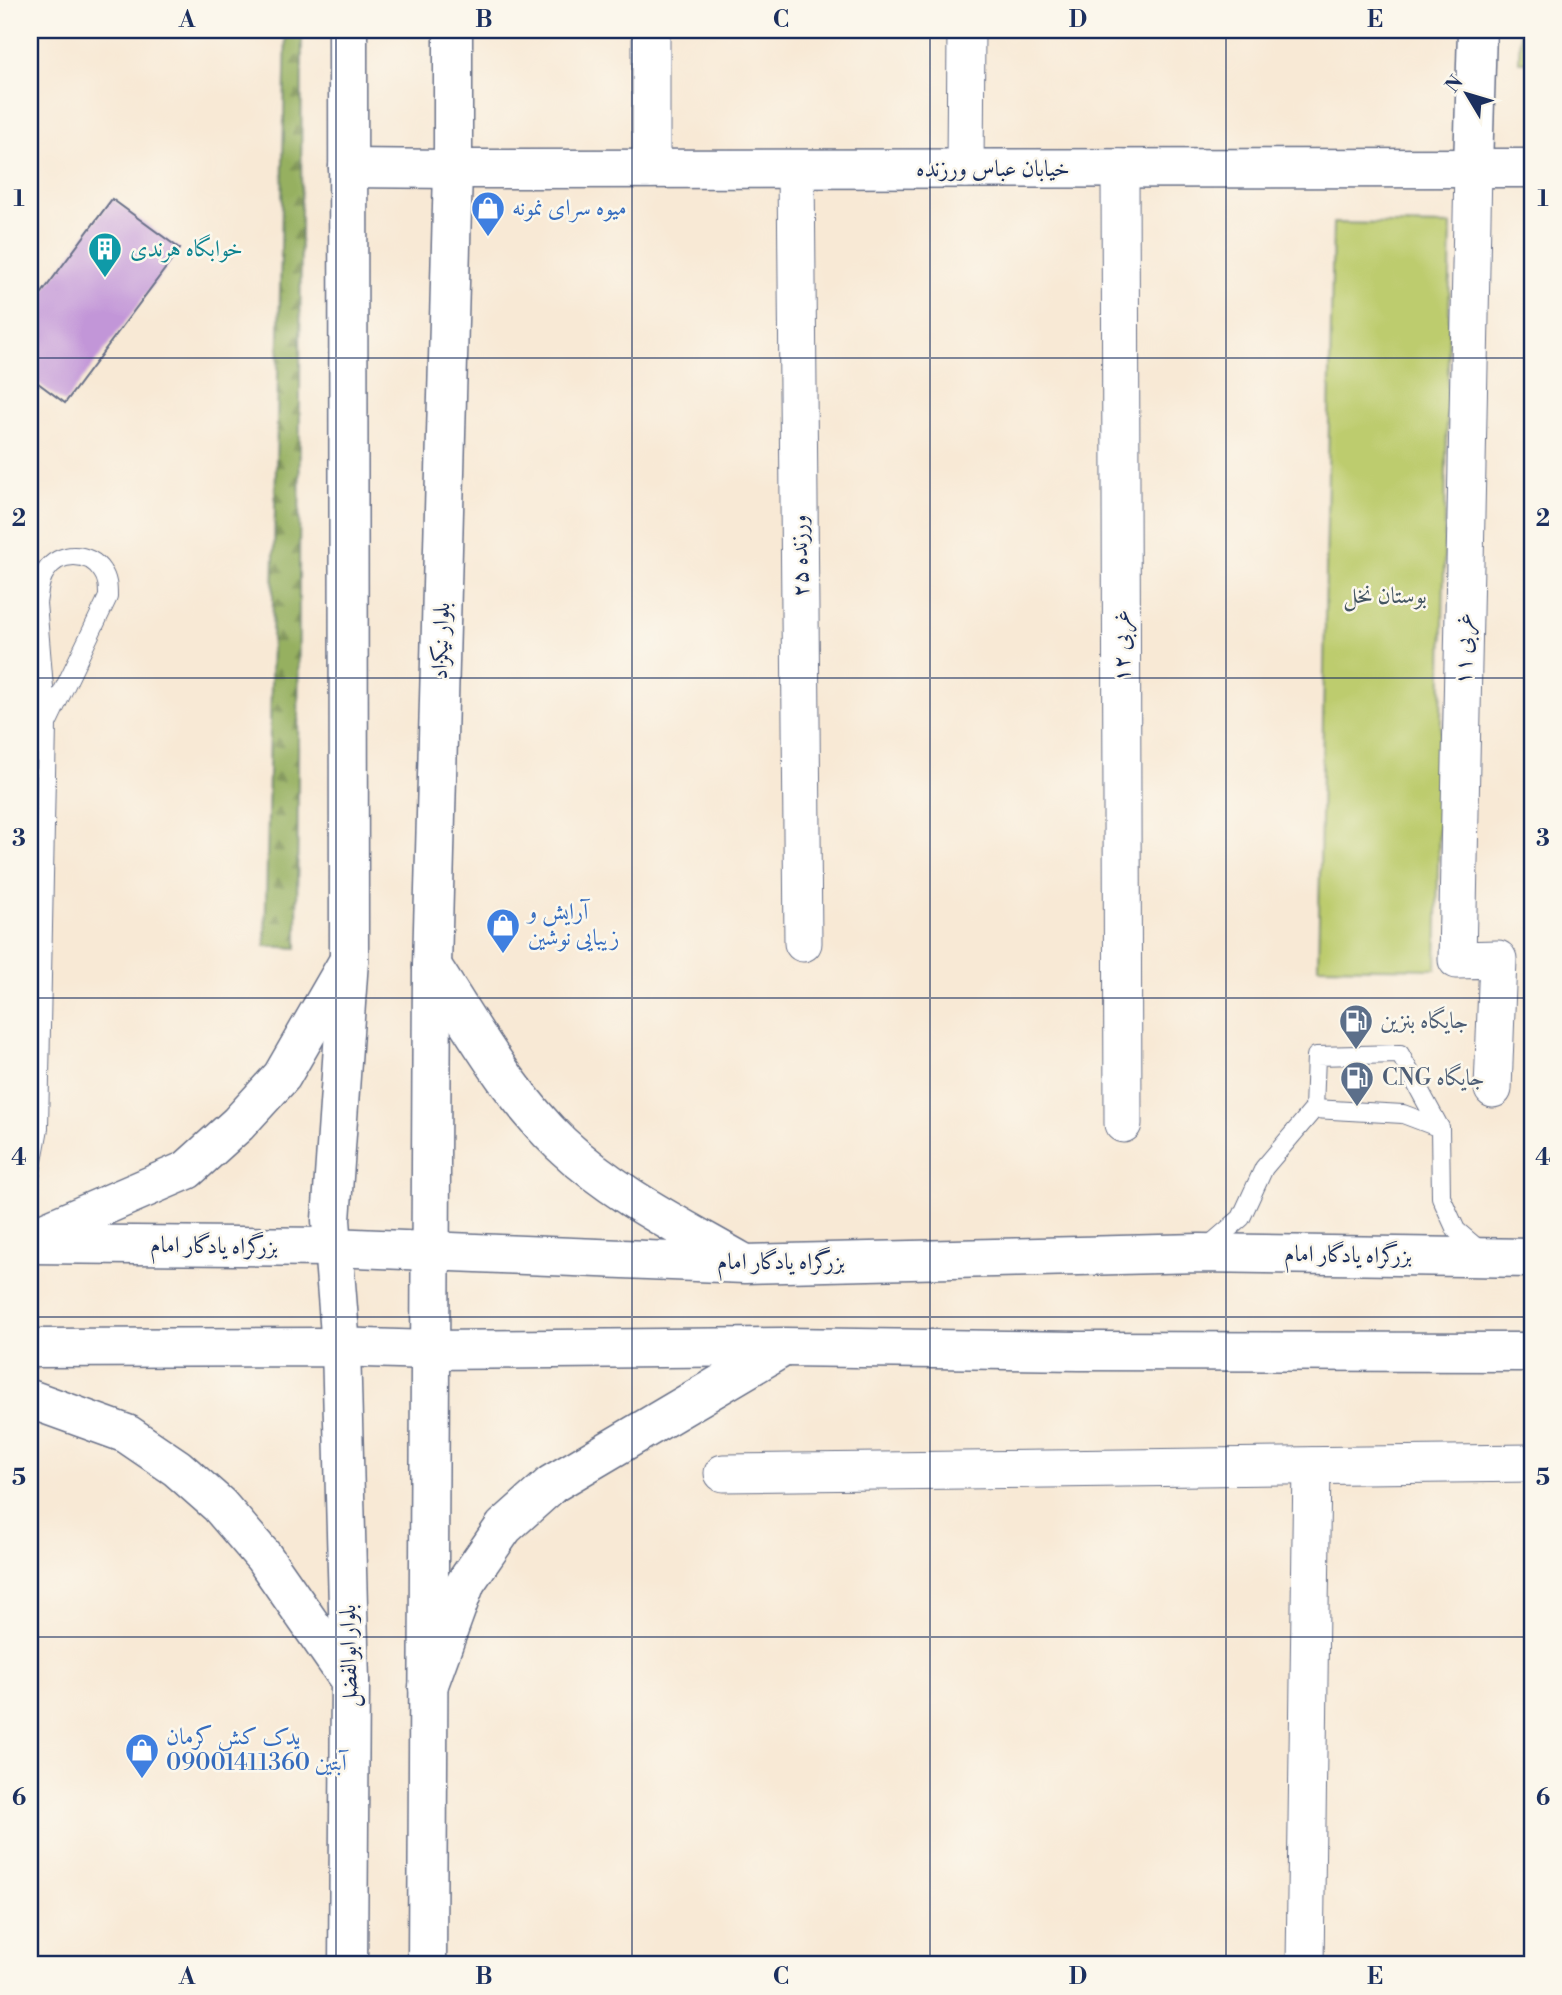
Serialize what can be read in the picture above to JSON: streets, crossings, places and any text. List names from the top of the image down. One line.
{"streets":{"main road":["خیابان عباس ورزنده","بلوار نیکزاد","بزرگراه یادگار امام","بلوار ابوالفضل"],"street":["ورزنده ۲۵","غربی ۱۲","غربی ۱۱"]},"crossings":[["خیابان عباس ورزنده","ورزنده ۲۵"],["خیابان عباس ورزنده","بلوار نیکزاد"],["خیابان عباس ورزنده","غربی ۱۲"],["خیابان عباس ورزنده","غربی ۱۱"],["بلوار نیکزاد","بزرگراه یادگار امام"],["بزرگراه یادگار امام","بلوار ابوالفضل"]],"parks":["بوستان نخل"],"places":{"shop":["میوه سرای نمونه","آرایش و زیبایی نوشین","یدک کش کرمان آبتین 09001411360"],"building":["خوابگاه هرندی"],"fuel station":["جایگاه بنزین","CNG جایگاه"]},"north":"top left","grid":{"columns":["A","B","C","D","E"],"rows":["1","2","3","4","5","6"]}}
